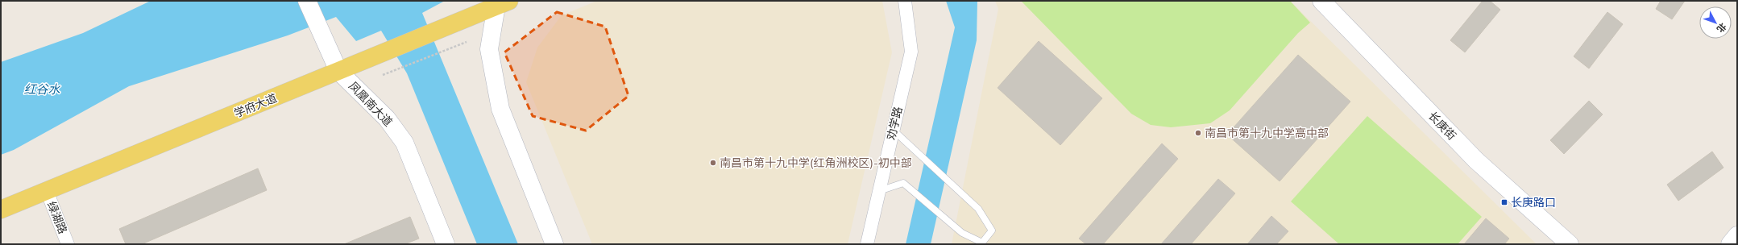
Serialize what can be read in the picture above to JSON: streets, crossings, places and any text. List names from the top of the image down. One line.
{"streets":{"main road":["凤凰南大道","学府大道","长庚街"],"street":["劝学路","绿湖路"]},"crossings":[["凤凰南大道","学府大道"],["学府大道","绿湖路"]],"water":["红谷水"],"places":{"other":["南昌市第十九中学高中部","南昌市第十九中学(红角洲校区)-初中部"],"transit":["长庚路口"]},"north":"bottom right"}
